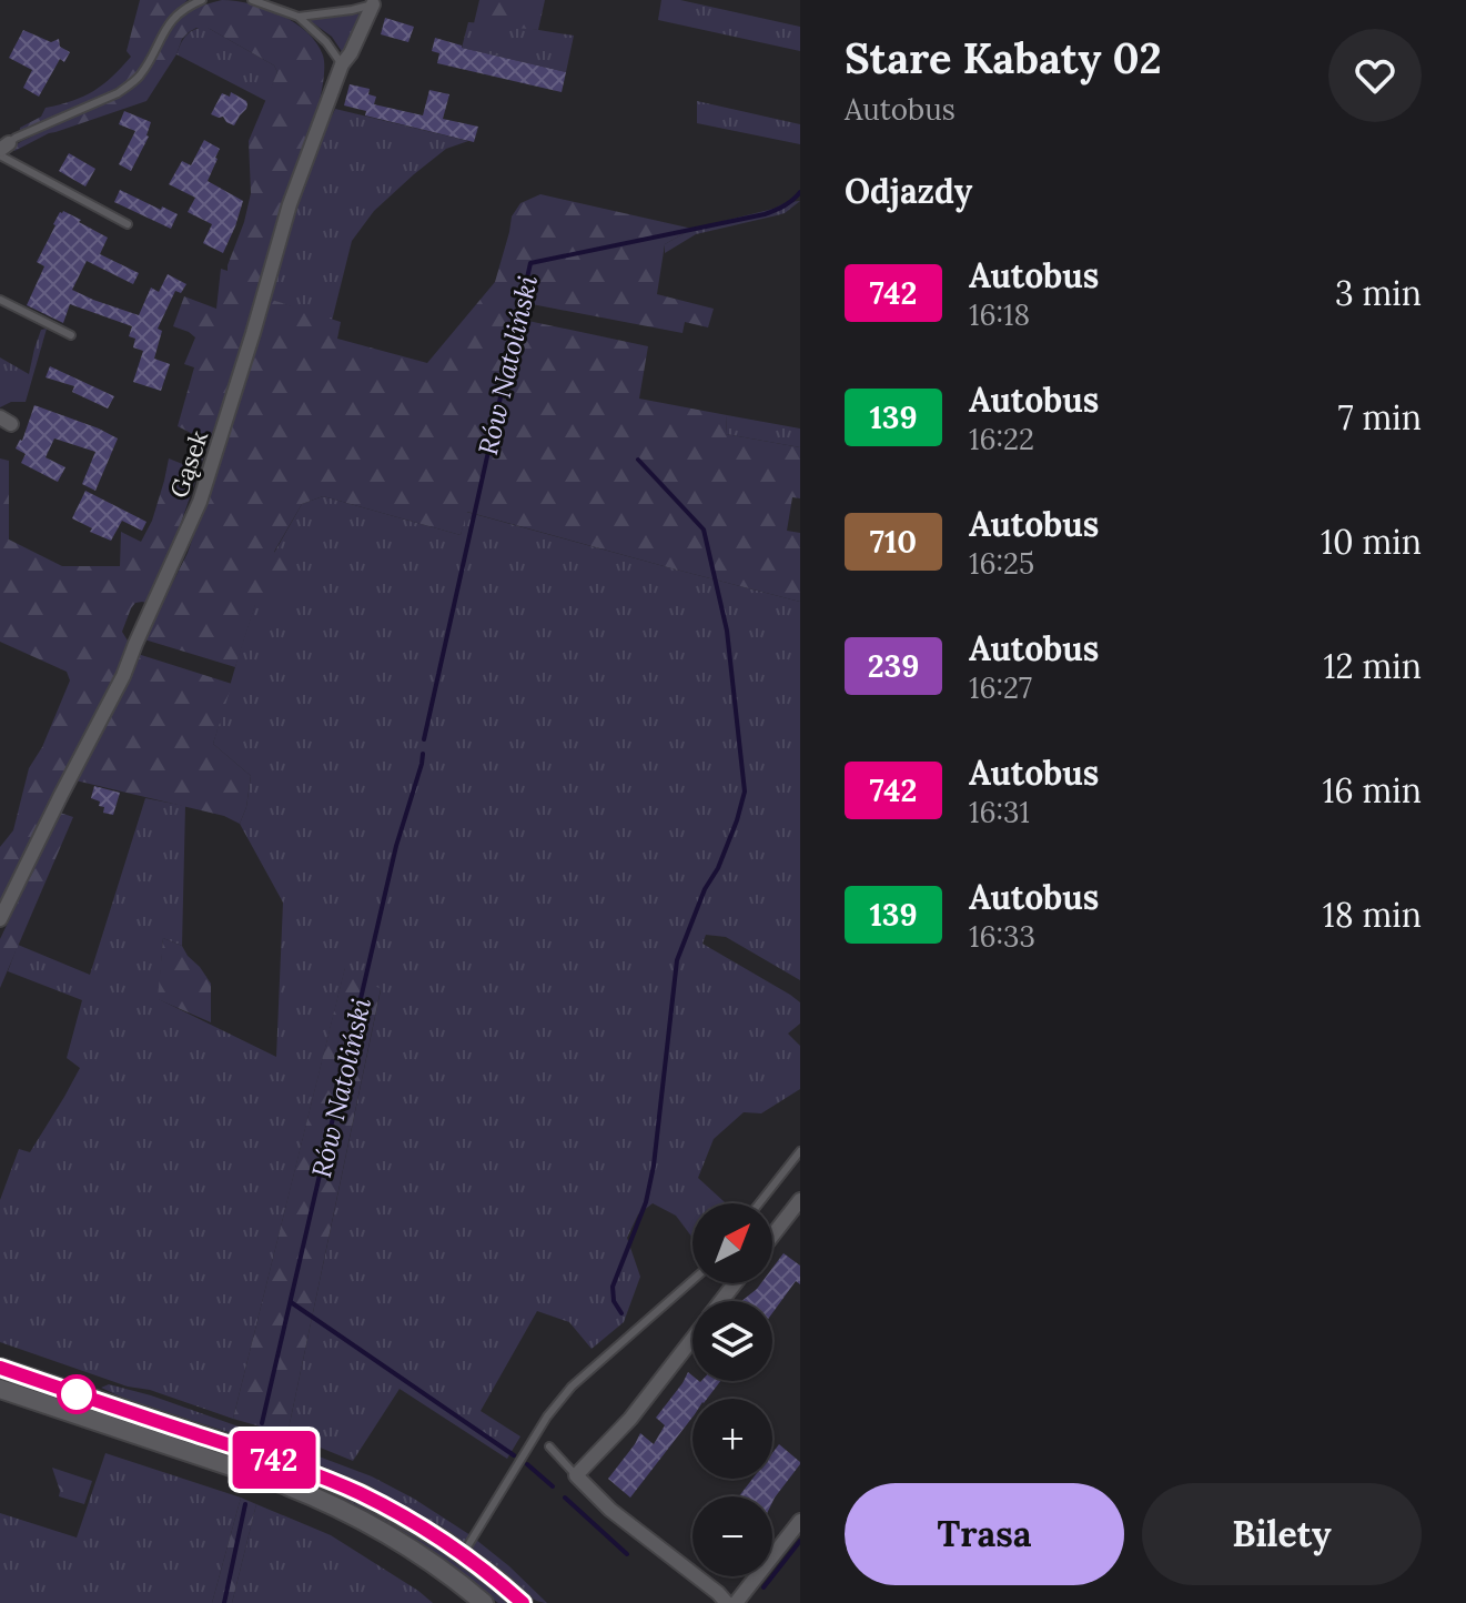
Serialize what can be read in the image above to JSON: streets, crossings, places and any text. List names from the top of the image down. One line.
{"streets":{"street":["Gąsek"]},"water":["Rów Natoliński"],"lines":["bus line 742"],"north":"top right","page":{"on_map":"742","heading":[["Stare Kabaty 02","Autobus"],"Odjazdy"],"list":[{"mark":"742","name":"Autobus","note":"16:18","value":"3 min"},{"mark":"139","name":"Autobus","note":"16:22","value":"7 min"},{"mark":"710","name":"Autobus","note":"16:25","value":"10 min"},{"mark":"239","name":"Autobus","note":"16:27","value":"12 min"},{"mark":"742","name":"Autobus","note":"16:31","value":"16 min"},{"mark":"139","name":"Autobus","note":"16:33","value":"18 min"}],"map_buttons":["+","−"],"buttons":["Trasa","Bilety"]}}
